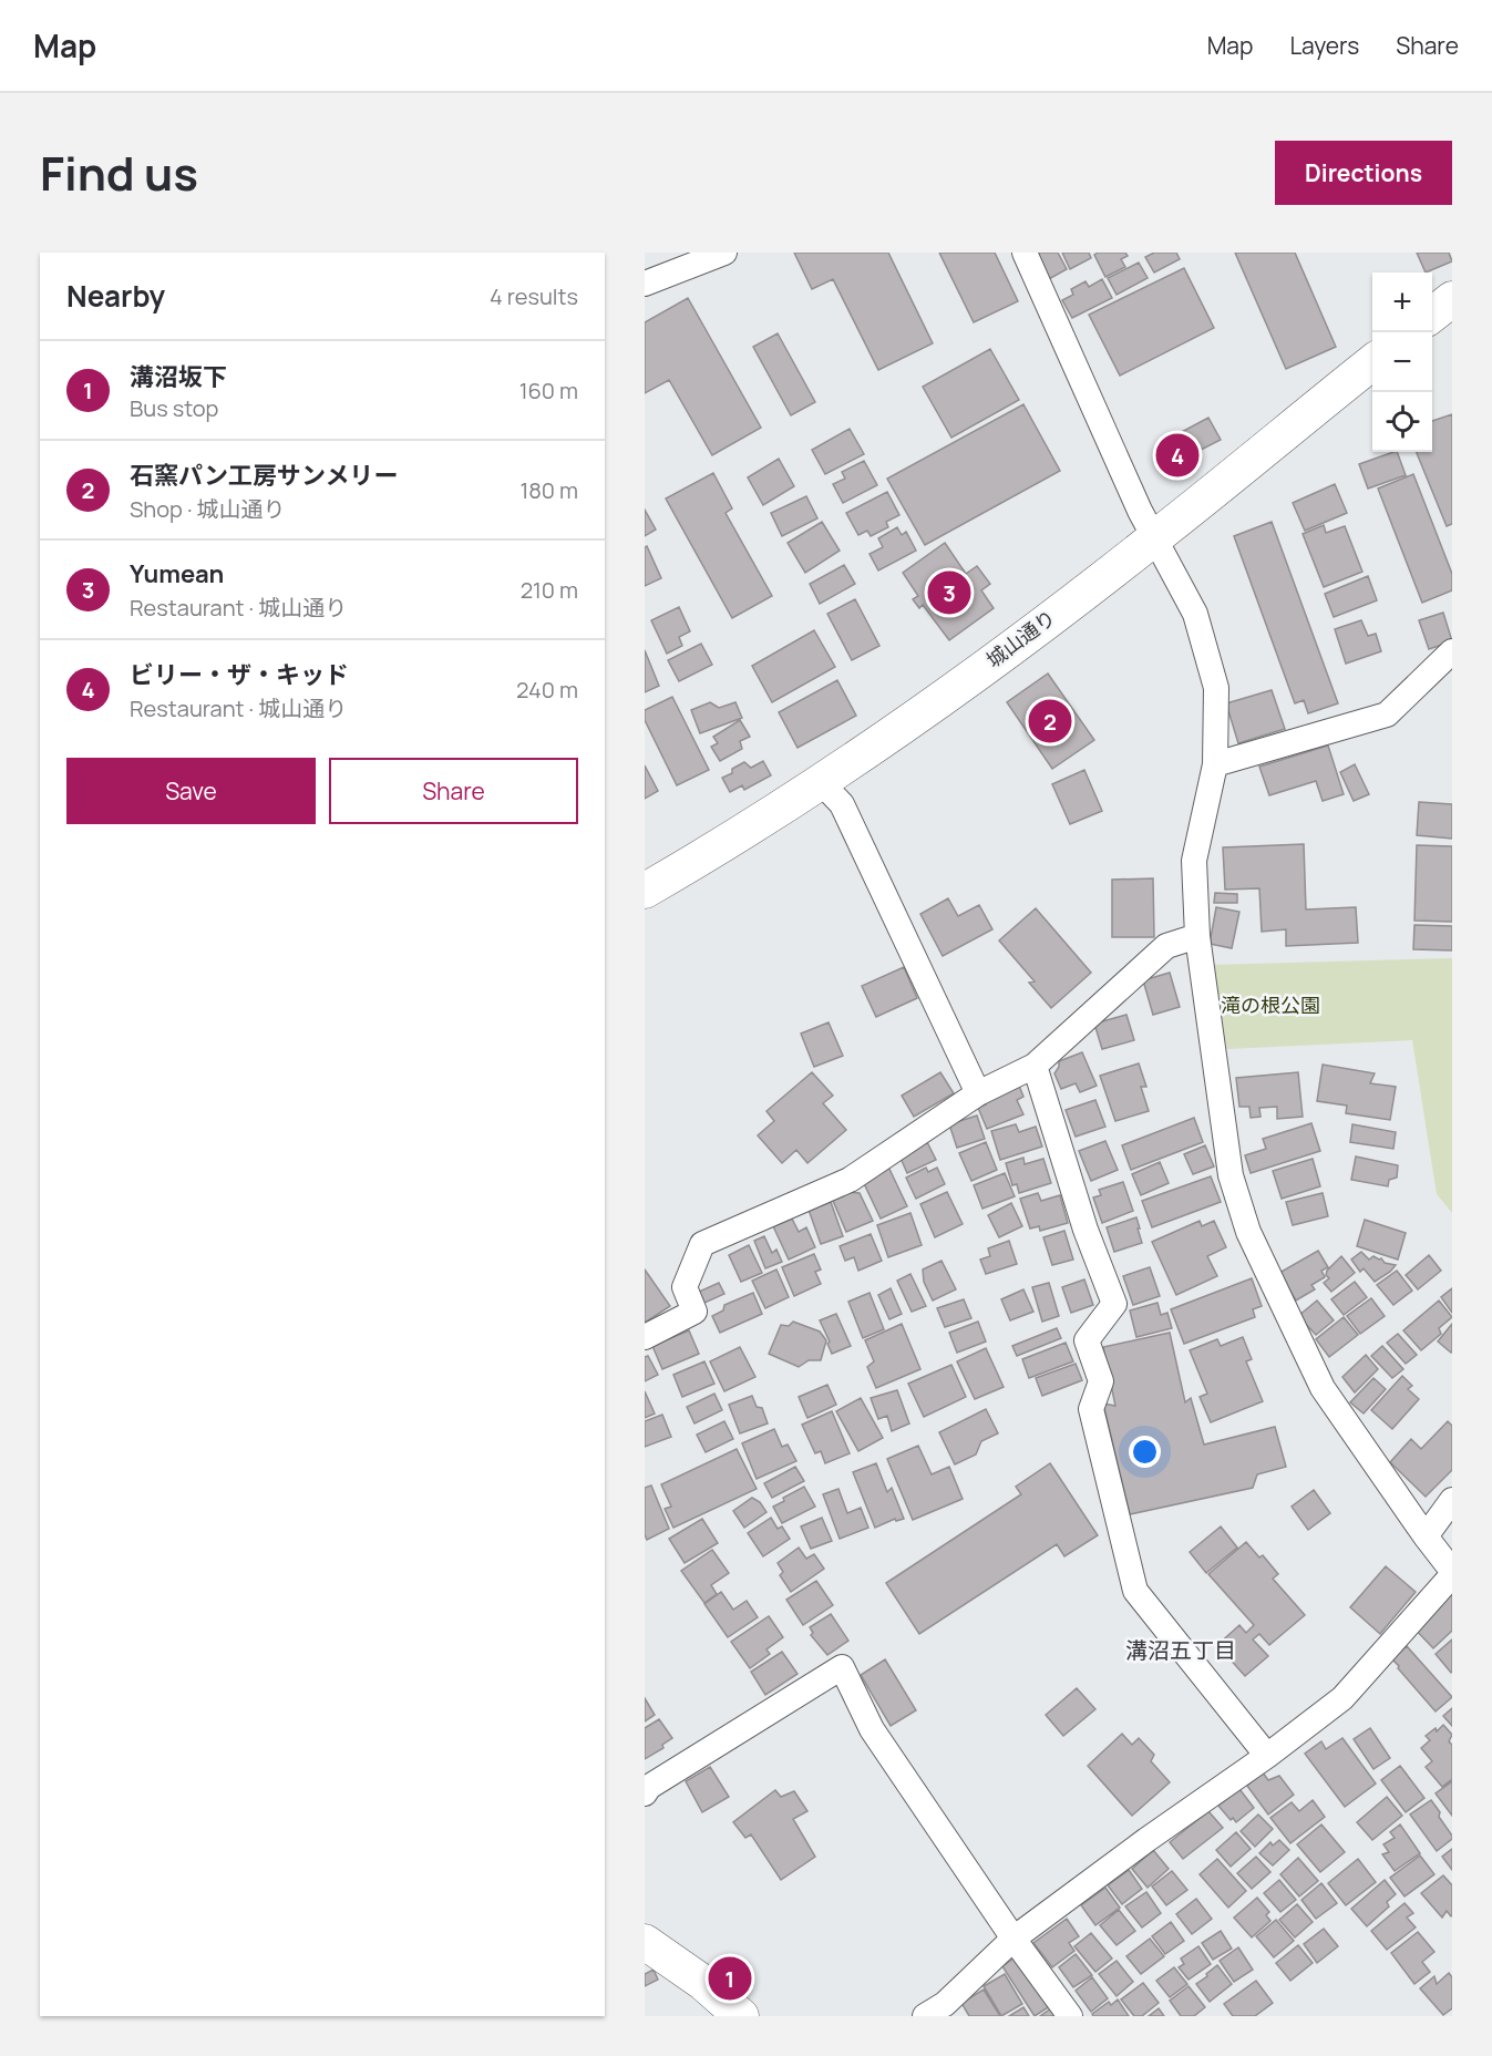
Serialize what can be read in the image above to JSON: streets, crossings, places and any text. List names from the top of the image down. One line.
{"streets":{"street":["城山通り"]},"districts":["溝沼五丁目"],"parks":["滝の根公園"],"page":{"header":"Map","nav":["Map","Layers","Share"],"title":"Find us","buttons":["Directions",["Save","Share"]],"heading":["Nearby","4 results"],"map_buttons":["+","−"],"list":[{"mark":"1","name":"溝沼坂下","note":"Bus stop","value":"160 m"},{"mark":"2","name":"石窯パン工房サンメリー","note":"Shop · 城山通り","value":"180 m"},{"mark":"3","name":"Yumean","note":"Restaurant · 城山通り","value":"210 m"},{"mark":"4","name":"ビリー・ザ・キッド","note":"Restaurant · 城山通り","value":"240 m"}],"pins":["4","3","2","1"]}}
